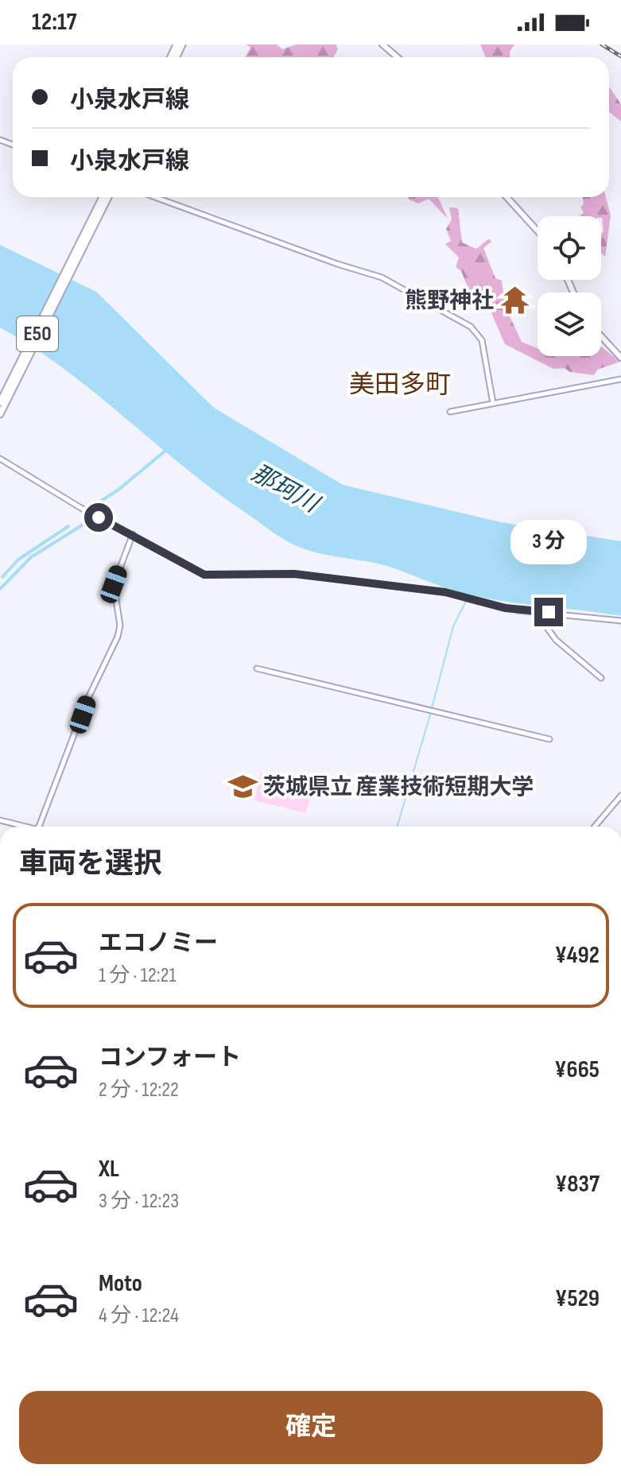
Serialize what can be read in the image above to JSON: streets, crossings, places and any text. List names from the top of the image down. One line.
{"streets":{"highway":["E50"]},"districts":["美田多町"],"water":["那珂川"],"places":{"temple":["熊野神社"],"school or university":["茨城県立 産業技術短期大学"]},"page":{"status":"12:17","banner":["小泉水戸線","小泉水戸線"],"bubble":"3 分","heading":"車両を選択","list":[{"name":"エコノミー","note":"1 分 · 12:21","value":"¥492"},{"name":"コンフォート","note":"2 分 · 12:22","value":"¥665"},{"name":"XL","note":"3 分 · 12:23","value":"¥837"},{"name":"Moto","note":"4 分 · 12:24","value":"¥529"}],"buttons":"確定"}}
